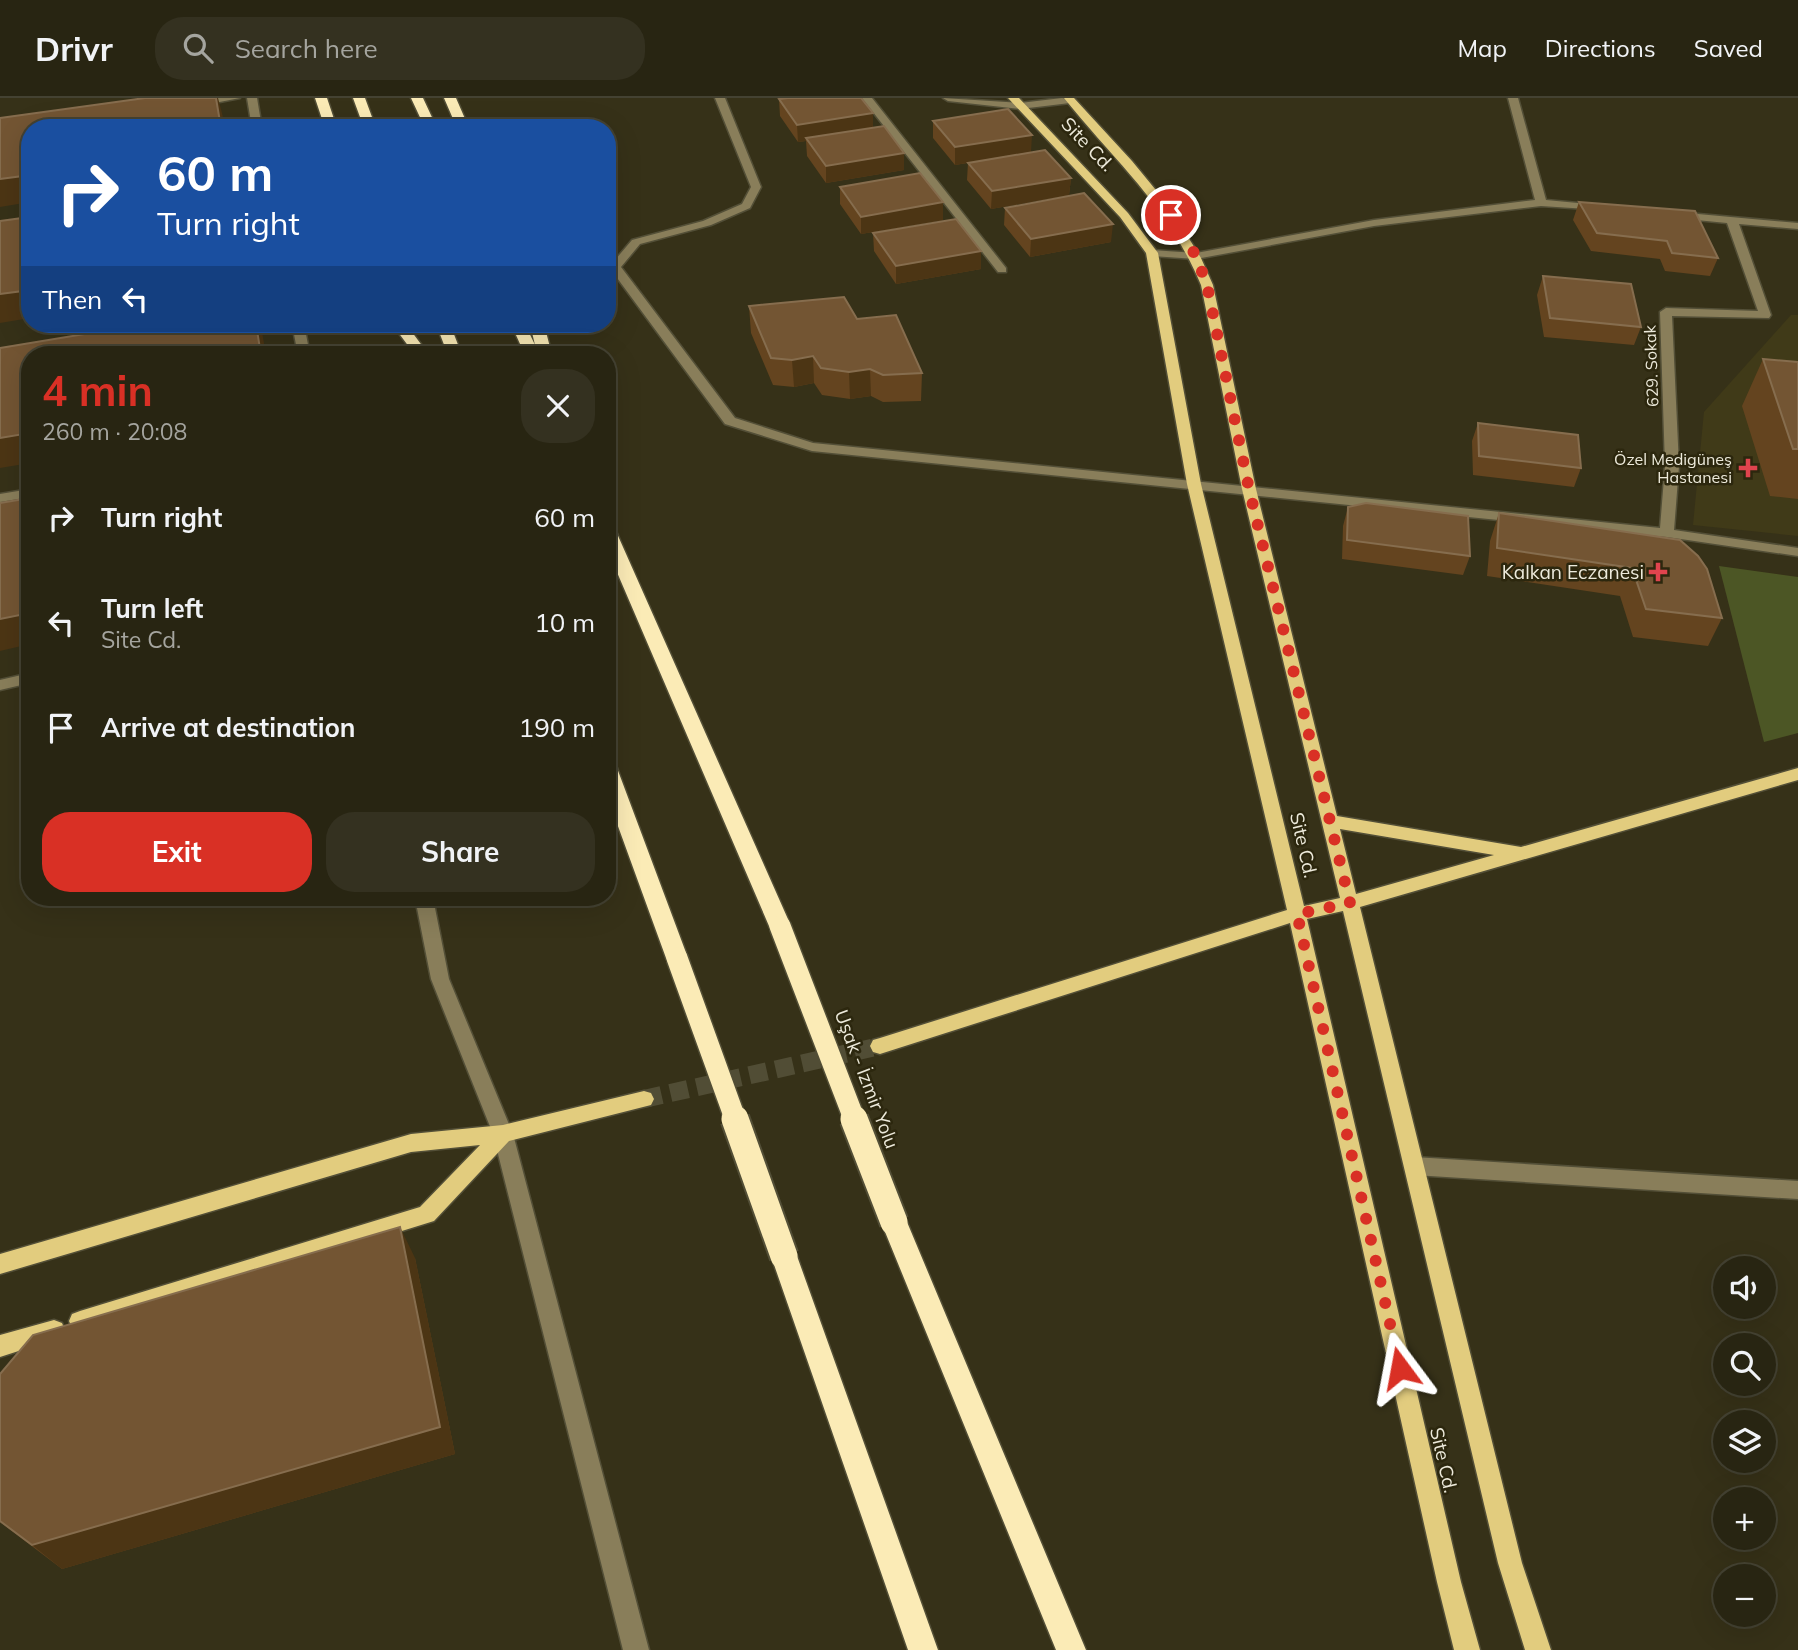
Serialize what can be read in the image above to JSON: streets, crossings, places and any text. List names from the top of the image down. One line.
{"streets":{"highway":["Uşak - İzmir Yolu"],"main road":["Site Cd."],"street":["629. Sokak"]},"places":{"health":["Özel Medigüneş Hastanesi","Kalkan Eczanesi"]},"page":{"header":"Drivr","search":"Search here","nav":["Map","Directions","Saved"],"turn":["60 m","Turn right"],"then":"Then","heading":["4 min","260 m · 20:08"],"list":[{"name":"Turn right","value":"60 m"},{"name":"Turn left","note":"Site Cd.","value":"10 m"},{"name":"Arrive at destination","value":"190 m"}],"buttons":["Exit","Share"],"map_buttons":["+","−"]}}
